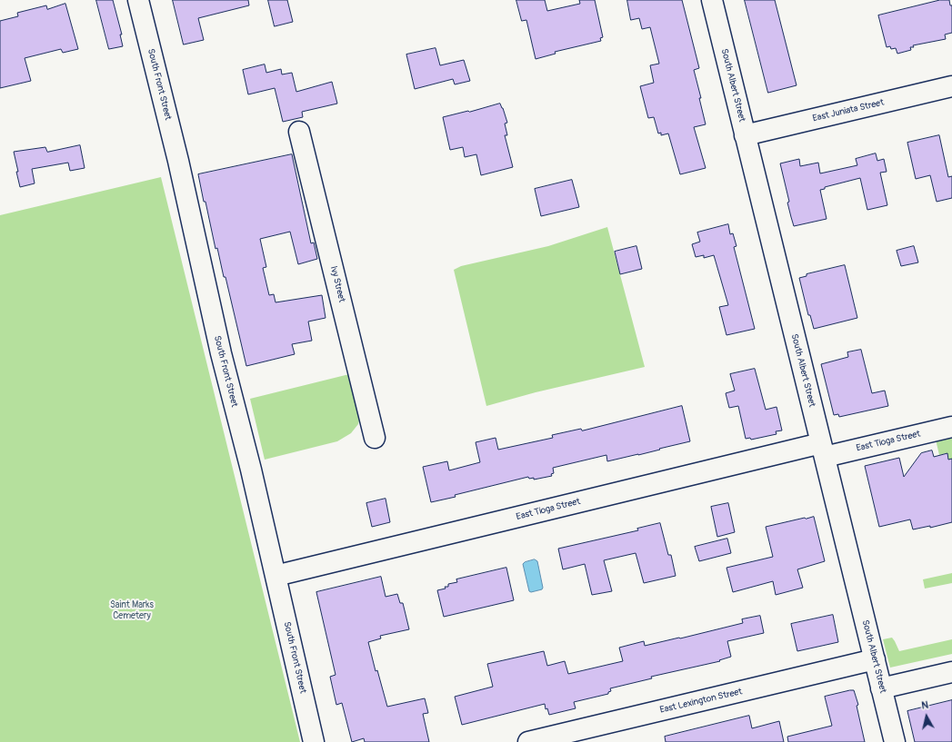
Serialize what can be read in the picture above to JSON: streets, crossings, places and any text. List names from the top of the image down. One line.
{"streets":{"street":["South Front Street","South Albert Street","East Juniata Street","Ivy Street","East Tioga Street","East Lexington Street"]},"crossings":[["South Front Street","East Tioga Street"],["South Albert Street","East Juniata Street"],["South Albert Street","East Tioga Street"],["South Albert Street","East Lexington Street"]],"parks":["Saint Marks Cemetery"],"north":"top"}
